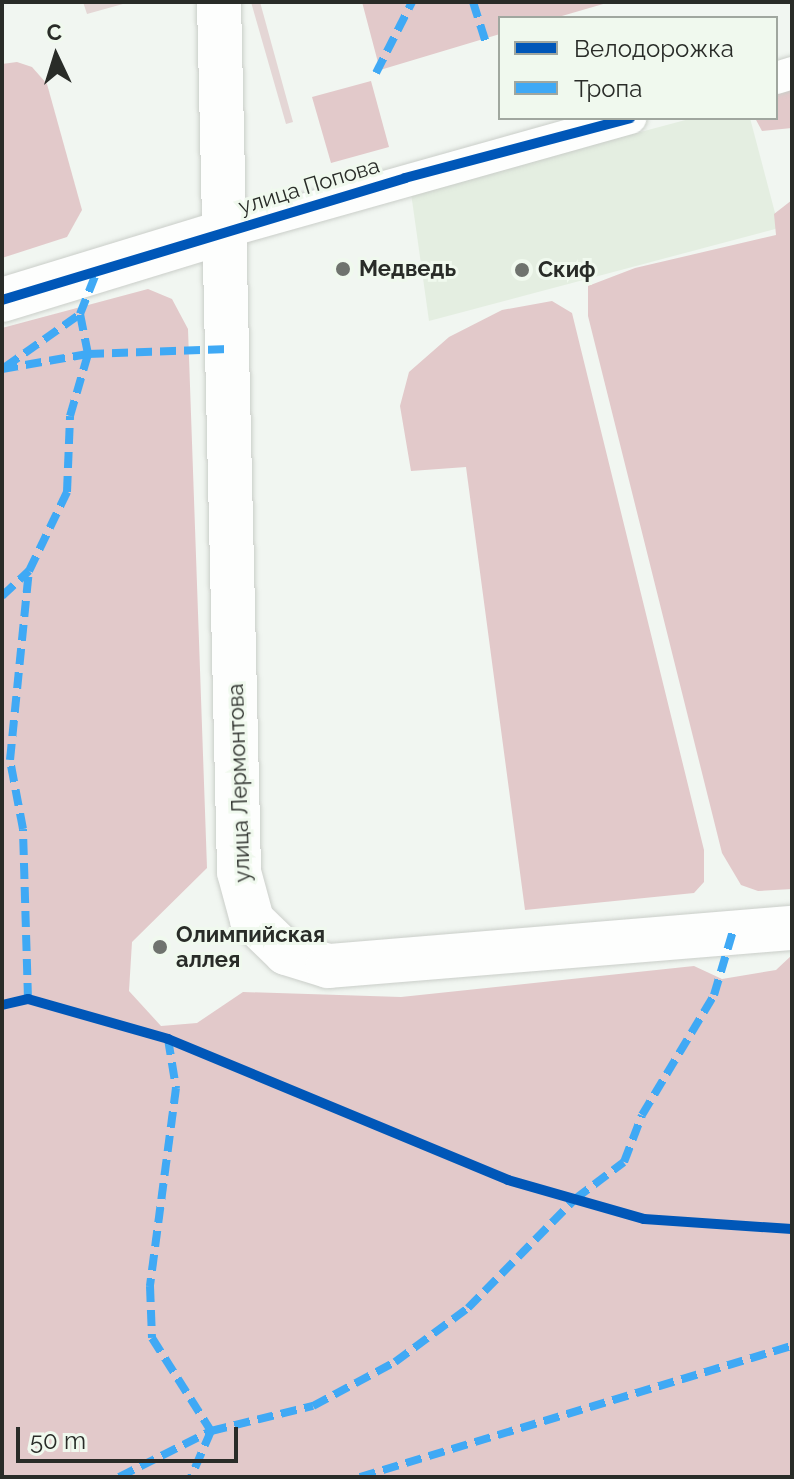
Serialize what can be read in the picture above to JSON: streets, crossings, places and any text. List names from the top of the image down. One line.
{"streets":{"main road":["улица Попова","улица Лермонтова"]},"crossings":[["улица Попова","улица Лермонтова"]],"places":["Медведь","Скиф","Олимпийская аллея"],"legend":["Велодорожка","Тропа"],"scale_bar":"50 m","north":"top"}
